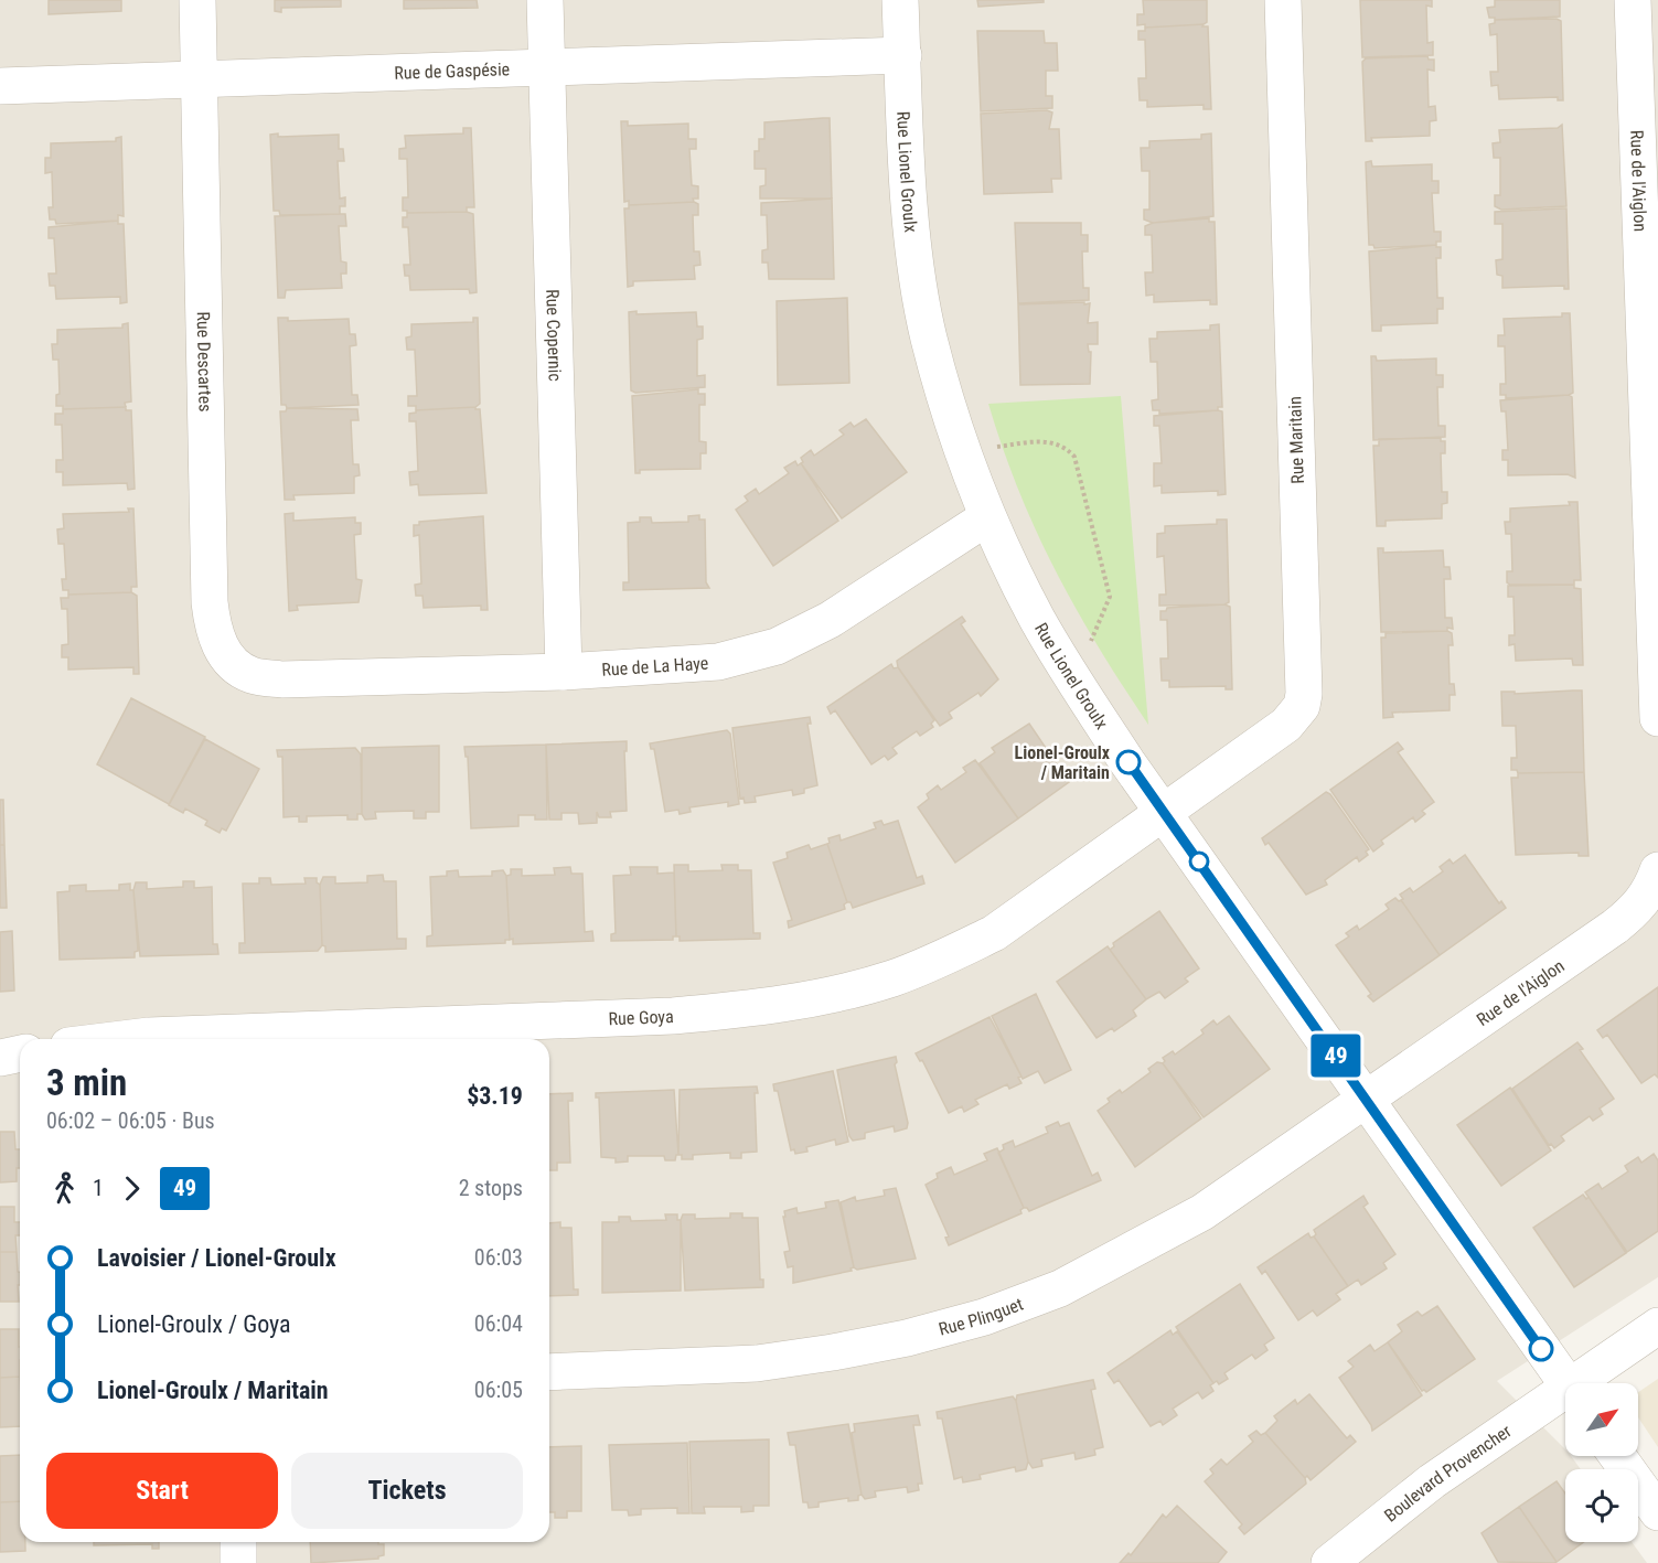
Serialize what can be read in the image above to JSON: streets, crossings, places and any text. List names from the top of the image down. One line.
{"streets":{"street":["Rue de Gaspésie","Rue Lionel Groulx","Rue de l'Aiglon","Rue Copernic","Rue Descartes","Rue Maritain","Rue de La Haye","Rue Goya","Rue Plinguet","Boulevard Provencher"]},"crossings":[["Rue de Gaspésie","Rue Lionel Groulx"],["Rue de Gaspésie","Rue Copernic"],["Rue de Gaspésie","Rue Descartes"],["Rue Lionel Groulx","Rue de l'Aiglon"],["Rue Lionel Groulx","Rue Maritain"],["Rue Lionel Groulx","Rue de La Haye"],["Rue Lionel Groulx","Rue Goya"],["Rue Lionel Groulx","Rue Plinguet"],["Rue de l'Aiglon","Rue Plinguet"],["Rue Copernic","Rue de La Haye"],["Rue Descartes","Rue de La Haye"],["Rue Maritain","Rue Goya"]],"places":["Lionel-Groulx / Maritain"],"lines":["bus line 49"],"north":"top right","page":{"on_map":"49","heading":["3 min","06:02 – 06:05 · Bus","$3.19"],"legs":["1","49","2 stops"],"list":[{"name":"Lavoisier / Lionel-Groulx","value":"06:03"},{"name":"Lionel-Groulx / Goya","value":"06:04"},{"name":"Lionel-Groulx / Maritain","value":"06:05"}],"buttons":["Start","Tickets"]}}
